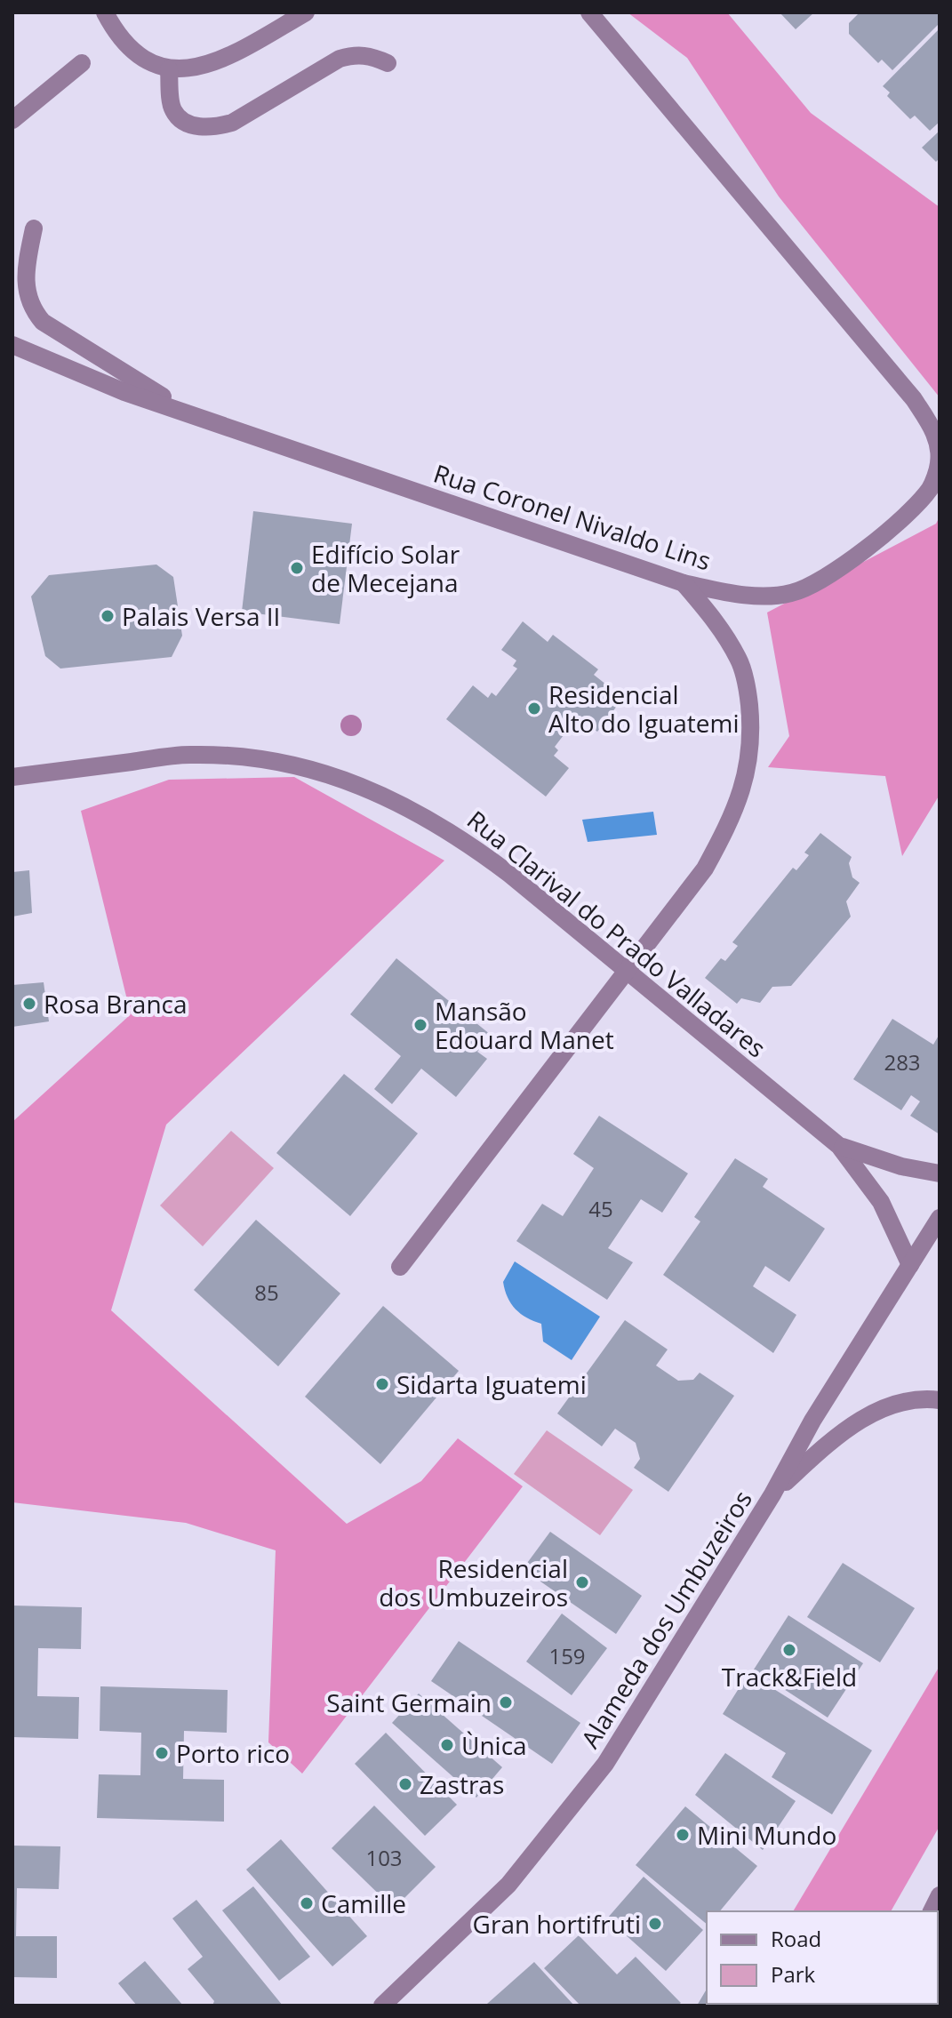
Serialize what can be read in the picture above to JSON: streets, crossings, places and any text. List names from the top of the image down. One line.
{"streets":{"street":["Rua Coronel Nivaldo Lins","Rua Clarival do Prado Valladares","Alameda dos Umbuzeiros"]},"crossings":[["Rua Clarival do Prado Valladares","Alameda dos Umbuzeiros"]],"places":["Edifício Solar de Mecejana","Palais Versa II","Residencial Alto do Iguatemi","Rosa Branca","Mansão Edouard Manet","Sidarta Iguatemi","Residencial dos Umbuzeiros","Track&Field","Saint Germain","Ùnica","Porto rico","Zastras","Mini Mundo","Camille","Gran hortifruti"],"house_numbers":["283","45","85","159","103"],"legend":["Road","Park"]}
